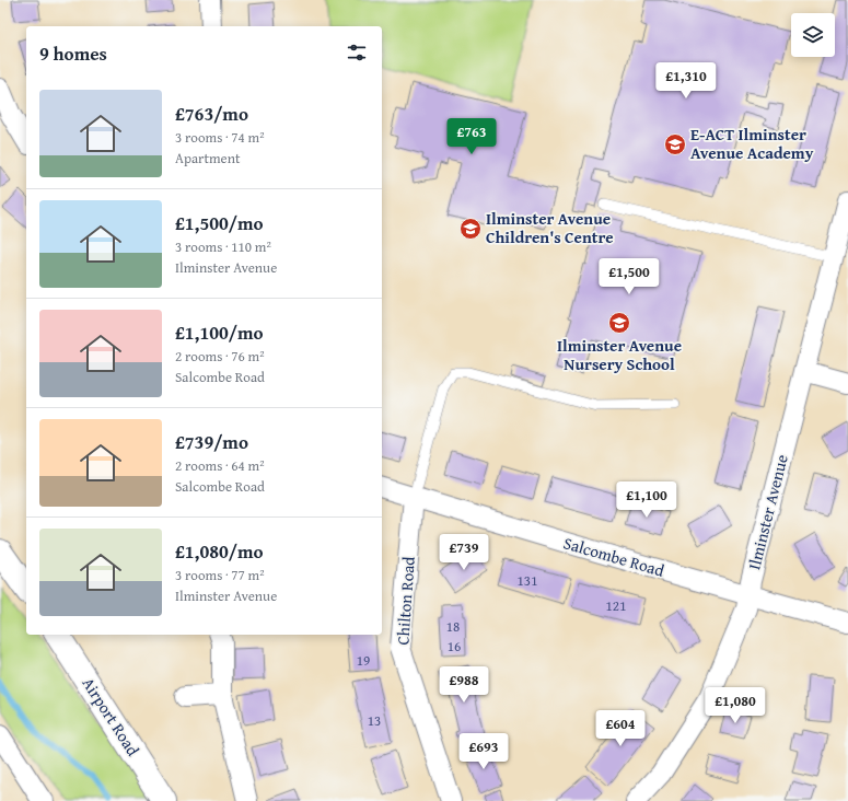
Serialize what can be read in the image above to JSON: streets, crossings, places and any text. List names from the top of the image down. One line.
{"streets":{"highway":["Airport Road"],"street":["Ilminster Avenue","Salcombe Road","Chilton Road"]},"crossings":[["Ilminster Avenue","Salcombe Road"],["Salcombe Road","Chilton Road"]],"places":{"school or university":["E-ACT Ilminster Avenue Academy","Ilminster Avenue Children's Centre","Ilminster Avenue Nursery School"]},"house_numbers":["131","121","18","16","19","13"],"page":{"heading":"9 homes","price":["£1,310","£763","£1,500","£1,100","£739","£988","£1,080","£604","£693"],"list":[{"name":"£763/mo","note":"3 rooms · 74 m² · Apartment"},{"name":"£1,500/mo","note":"3 rooms · 110 m² · Ilminster Avenue"},{"name":"£1,100/mo","note":"2 rooms · 76 m² · Salcombe Road"},{"name":"£739/mo","note":"2 rooms · 64 m² · Salcombe Road"},{"name":"£1,080/mo","note":"3 rooms · 77 m² · Ilminster Avenue"}]}}
